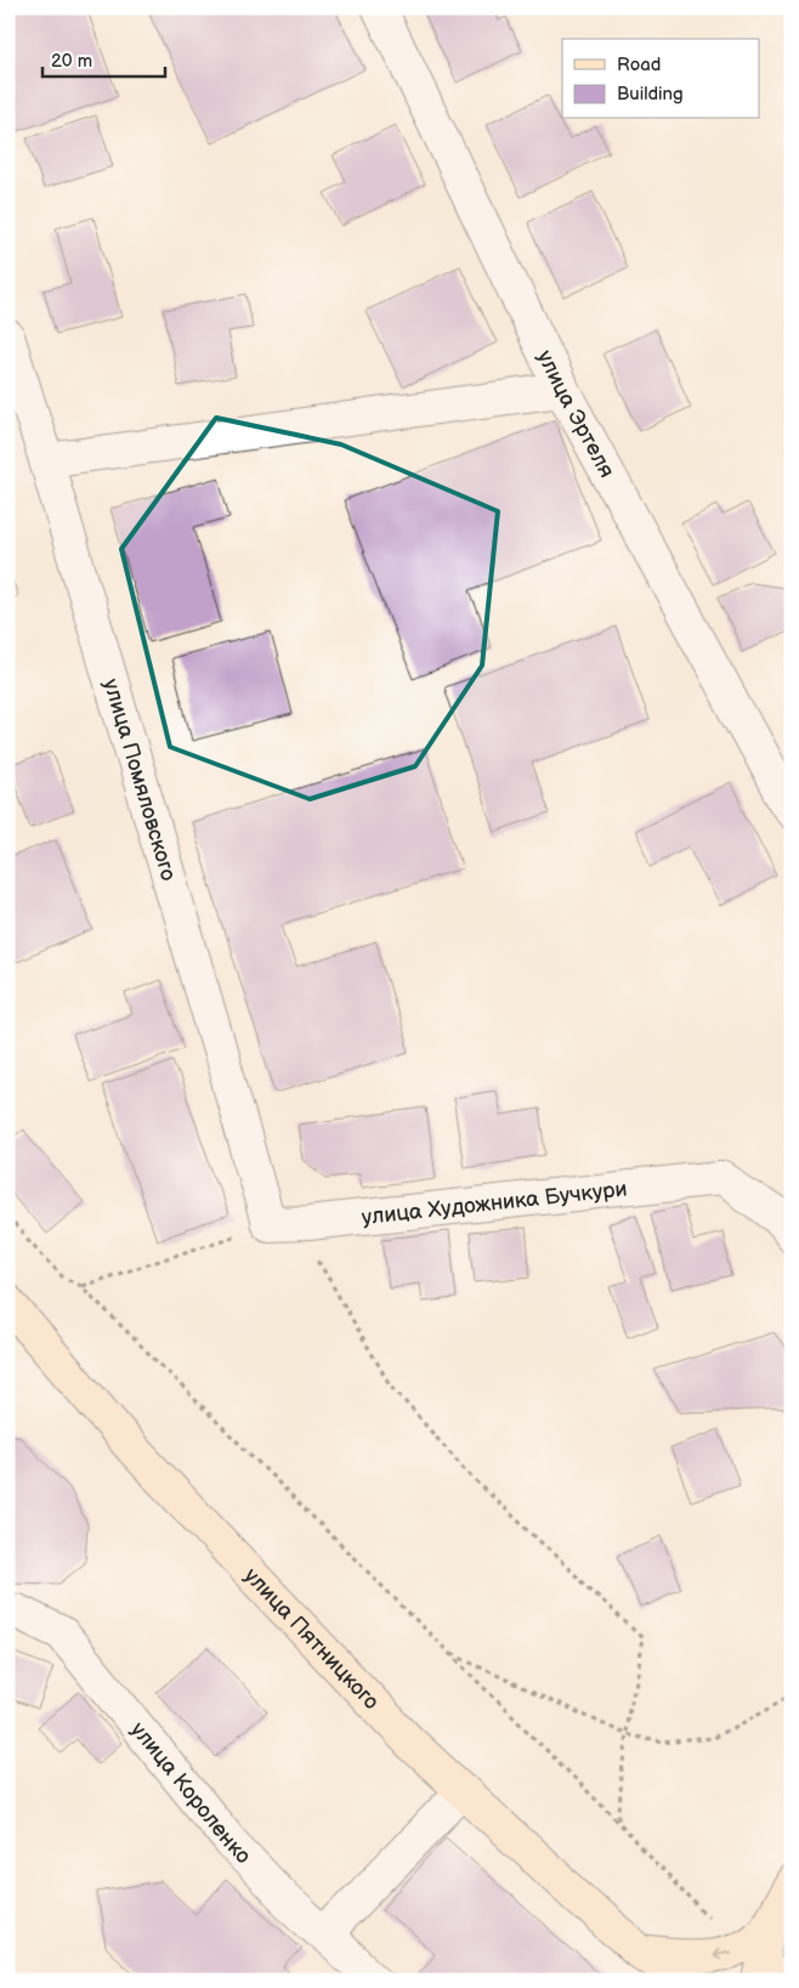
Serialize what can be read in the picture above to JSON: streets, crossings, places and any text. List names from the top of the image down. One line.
{"streets":{"street":["улица Эртеля","улица Помяловского","улица Художника Бучкури","улица Пятницкого","улица Короленко"]},"crossings":[["улица Помяловского","улица Художника Бучкури"]],"legend":["Road","Building"],"scale_bar":"20 m"}
